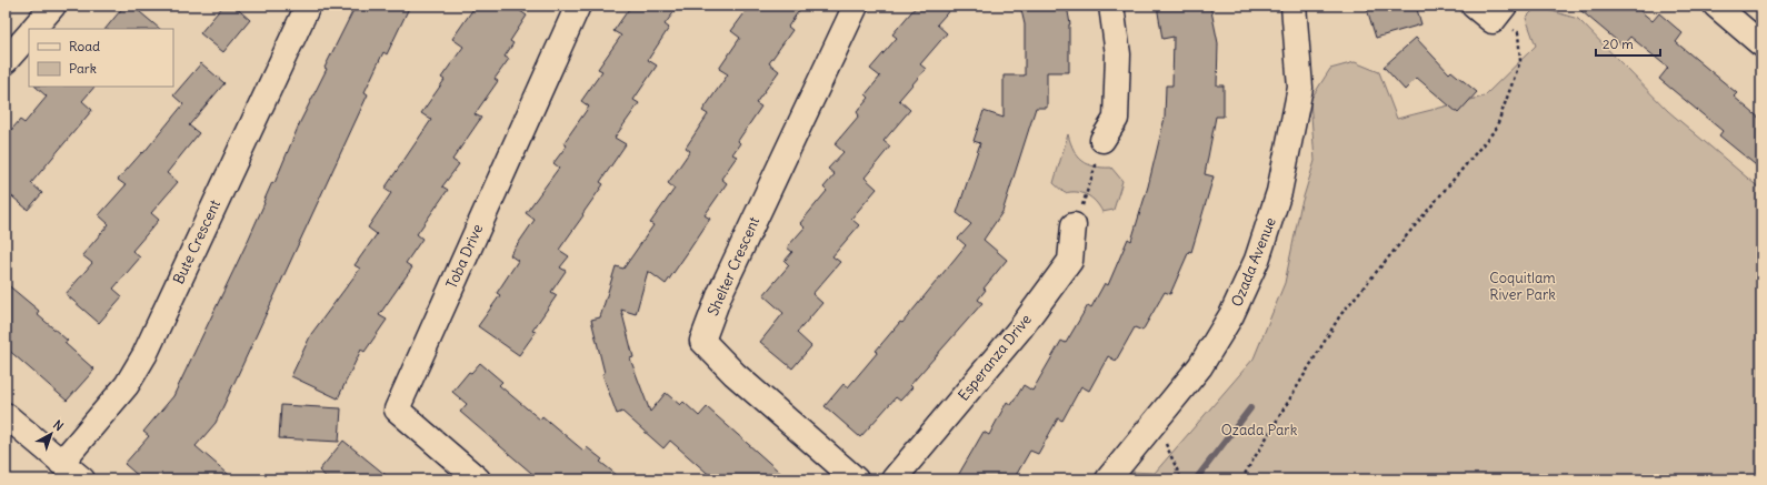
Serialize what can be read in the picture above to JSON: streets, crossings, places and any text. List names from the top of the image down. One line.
{"streets":{"street":["Bute Crescent","Toba Drive","Ozada Avenue","Shelter Crescent","Esperanza Drive"]},"parks":["Coquitlam River Park","Ozada Park"],"legend":["Road","Park"],"scale_bar":"20 m","north":"top right"}
